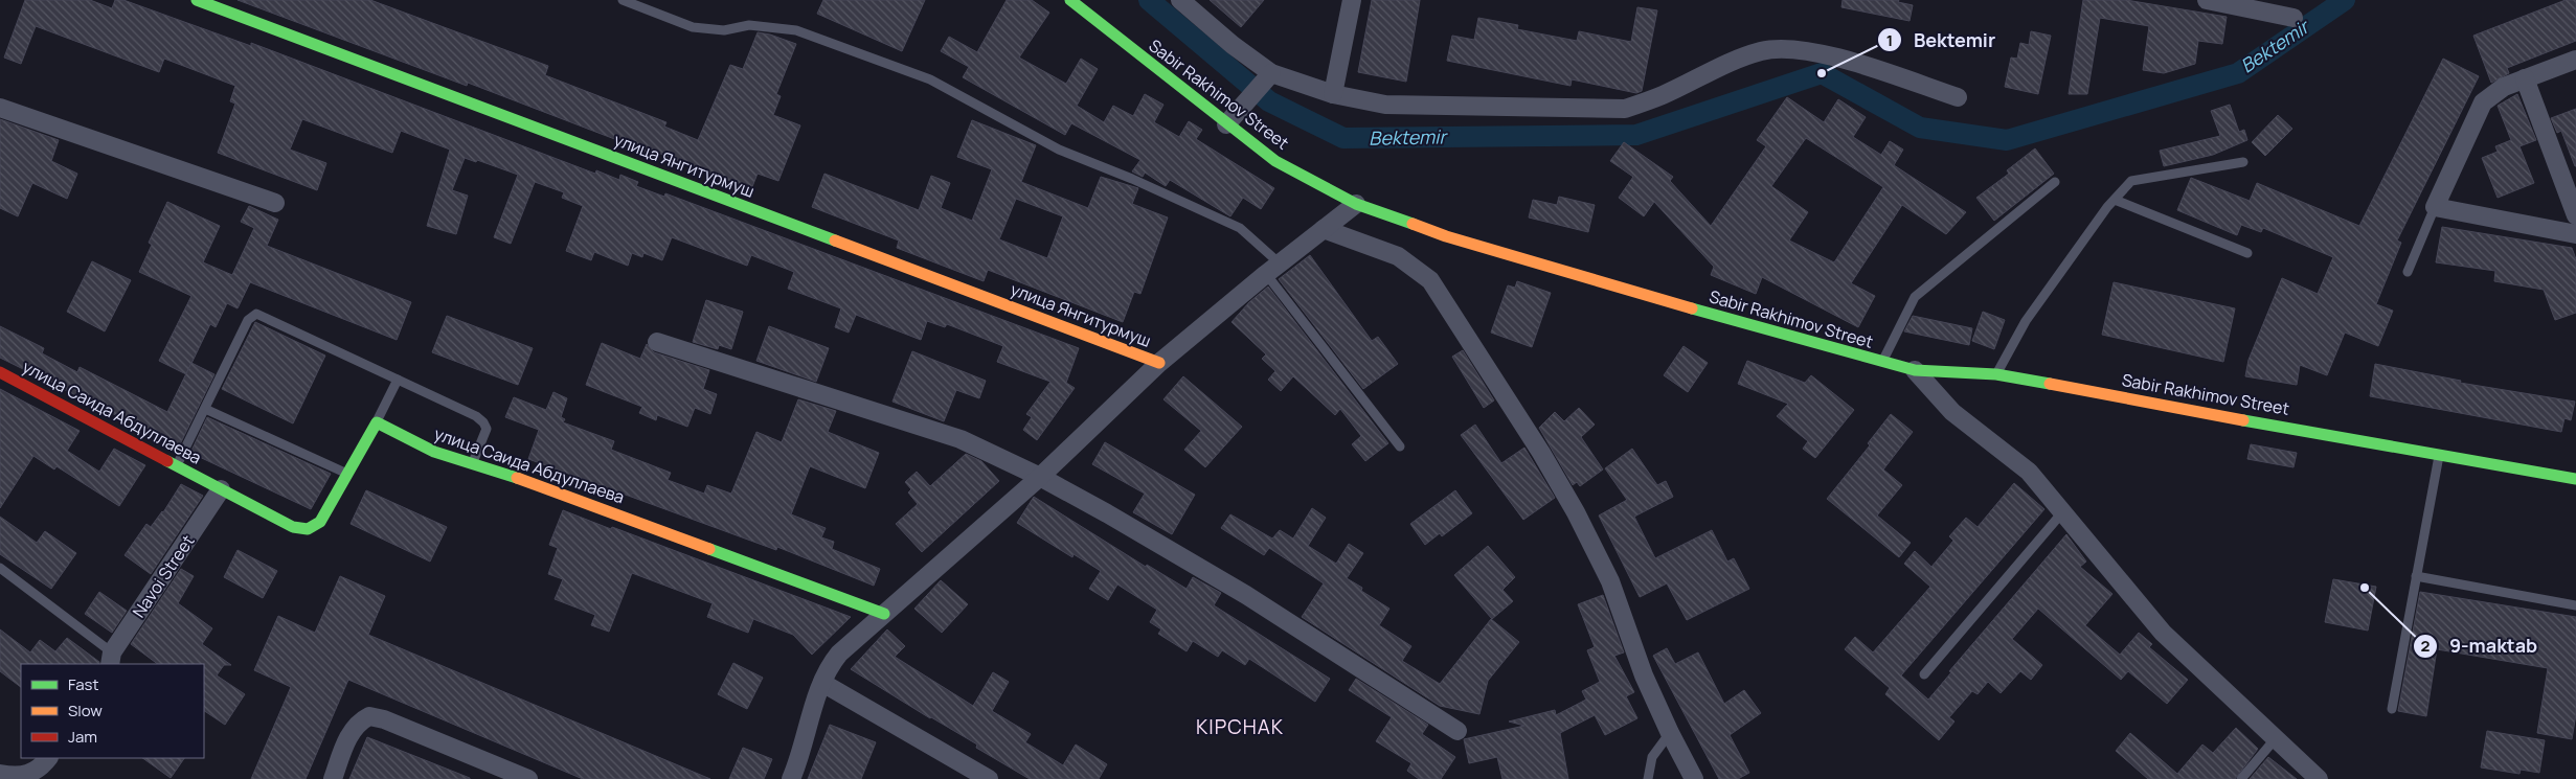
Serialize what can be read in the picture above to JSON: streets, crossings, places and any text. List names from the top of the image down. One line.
{"streets":{"street":["Sabir Rakhimov Street","улица Янгитурмуш","улица Саида Абдуллаева","Navoi Street"]},"crossings":[["улица Саида Абдуллаева","Navoi Street"]],"districts":["KIPCHAK"],"water":["Bektemir"],"places":["Bektemir","9-maktab"],"legend":["Fast","Slow","Jam"]}
